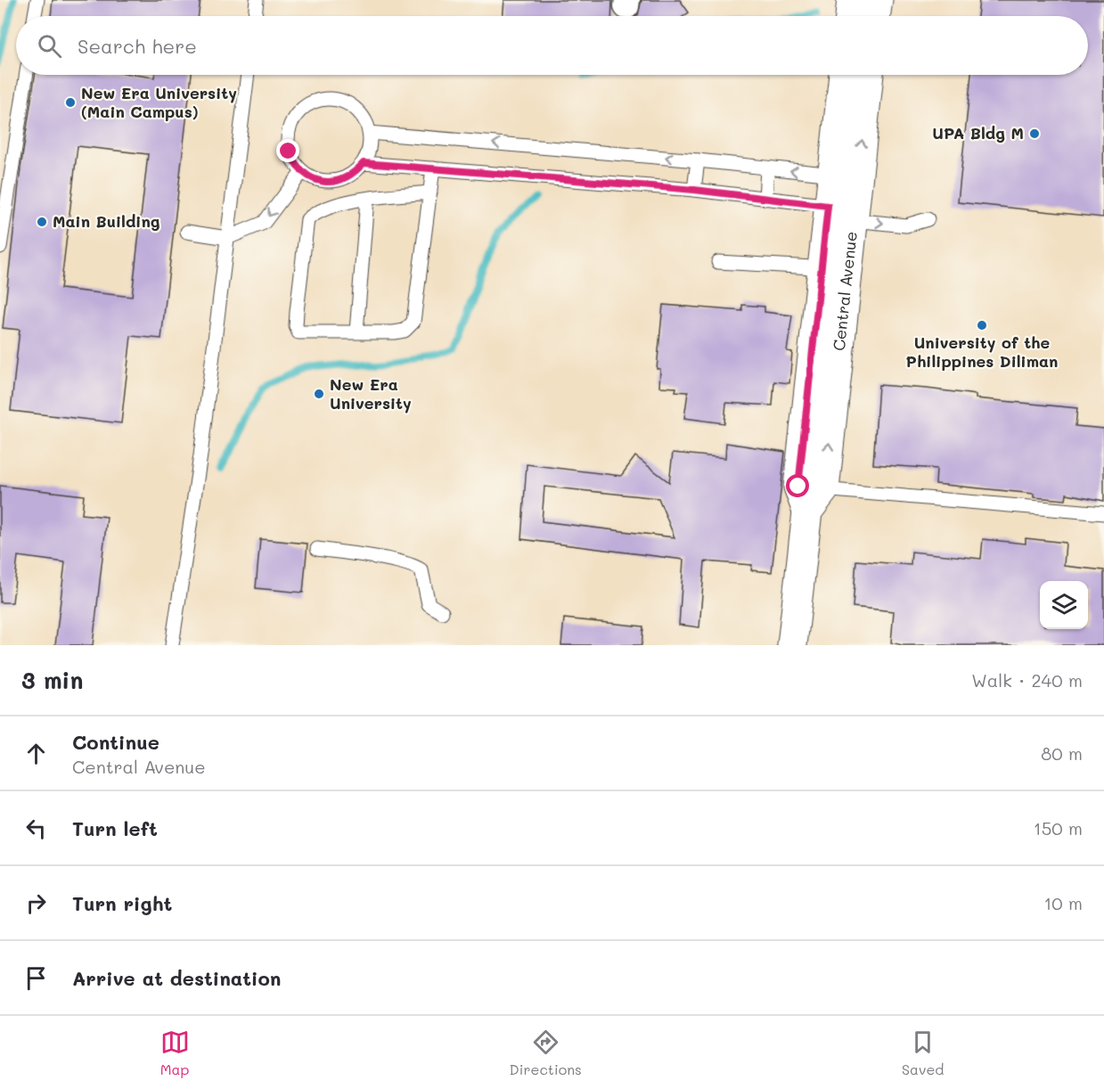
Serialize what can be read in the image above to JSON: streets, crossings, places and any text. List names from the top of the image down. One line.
{"streets":{"main road":["Central Avenue"]},"places":["New Era University (Main Campus)","UPA Bldg M","Main Building","University of the Philippines Diliman","New Era University"],"page":{"search":"Search here","heading":["3 min","Walk · 240 m"],"list":[["Continue","Central Avenue","80 m"],["Turn left","150 m"],["Turn right","10 m"],"Arrive at destination"],"nav":["Map","Directions","Saved"]}}
